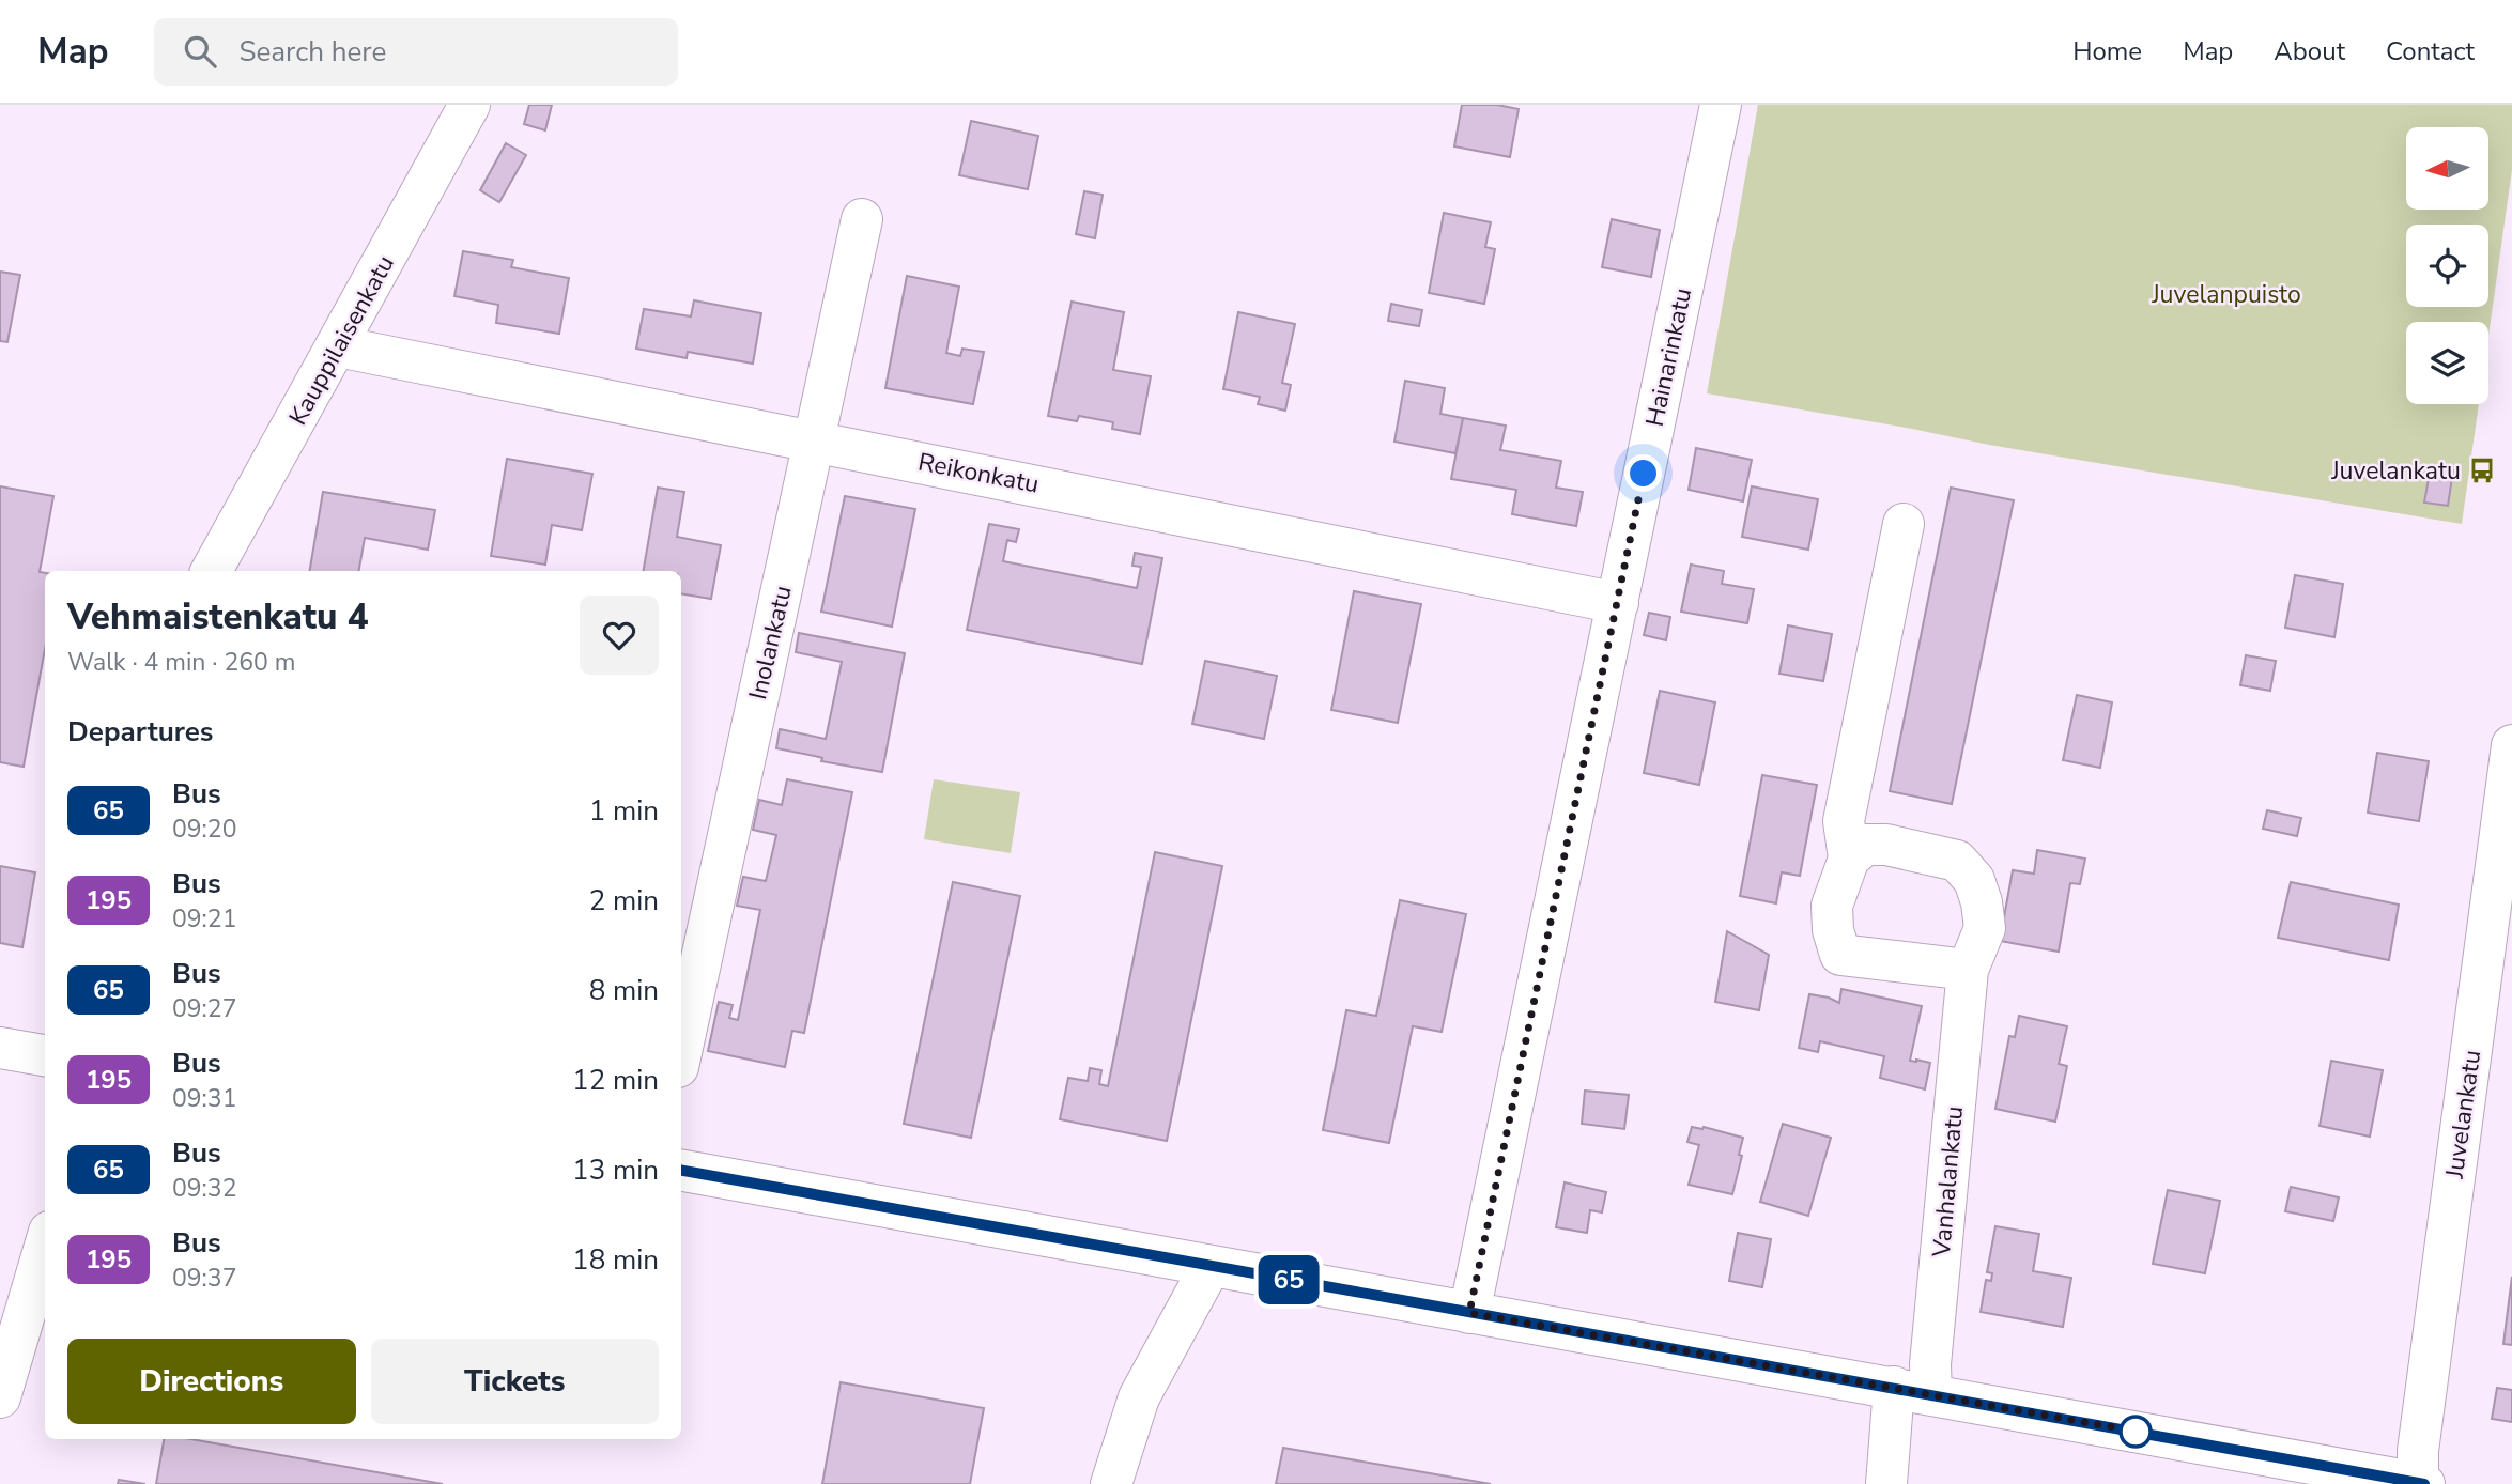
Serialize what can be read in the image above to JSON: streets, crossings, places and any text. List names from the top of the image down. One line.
{"streets":{"street":["Kauppilaisenkatu","Hainarinkatu","Reikonkatu","Inolankatu","Juvelankatu","Vanhalankatu"]},"crossings":[["Kauppilaisenkatu","Reikonkatu"],["Hainarinkatu","Reikonkatu"],["Reikonkatu","Inolankatu"]],"parks":["Juvelanpuisto"],"places":{"bus stop":["Juvelankatu"]},"lines":["bus line 65"],"north":"left","page":{"header":"Map","search":"Search here","nav":["Home","Map","About","Contact"],"on_map":"65","heading":[["Vehmaistenkatu 4","Walk · 4 min · 260 m"],"Departures"],"list":[{"mark":"65","name":"Bus","note":"09:20","value":"1 min"},{"mark":"195","name":"Bus","note":"09:21","value":"2 min"},{"mark":"65","name":"Bus","note":"09:27","value":"8 min"},{"mark":"195","name":"Bus","note":"09:31","value":"12 min"},{"mark":"65","name":"Bus","note":"09:32","value":"13 min"},{"mark":"195","name":"Bus","note":"09:37","value":"18 min"}],"buttons":["Directions","Tickets"]}}
